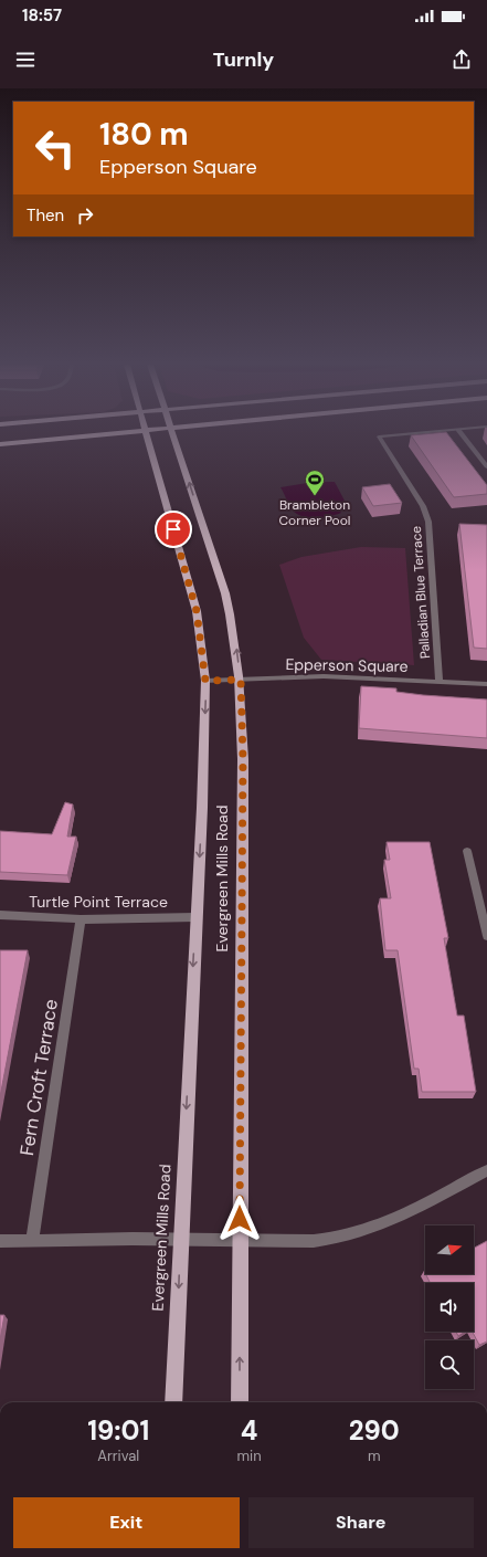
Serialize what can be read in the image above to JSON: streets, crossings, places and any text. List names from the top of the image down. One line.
{"streets":{"main road":["Evergreen Mills Road"],"street":["Palladian Blue Terrace","Epperson Square","Turtle Point Terrace","Fern Croft Terrace"]},"crossings":[["Palladian Blue Terrace","Epperson Square"],["Epperson Square","Evergreen Mills Road"],["Evergreen Mills Road","Turtle Point Terrace"],["Turtle Point Terrace","Fern Croft Terrace"]],"places":{"sports":["Brambleton Corner Pool"]},"north":"right","page":{"status":"18:57","header":"Turnly","turn":["180 m","Epperson Square"],"then":"Then","eta":["19:01","Arrival","4","min","290","m"],"buttons":["Exit","Share"]}}
